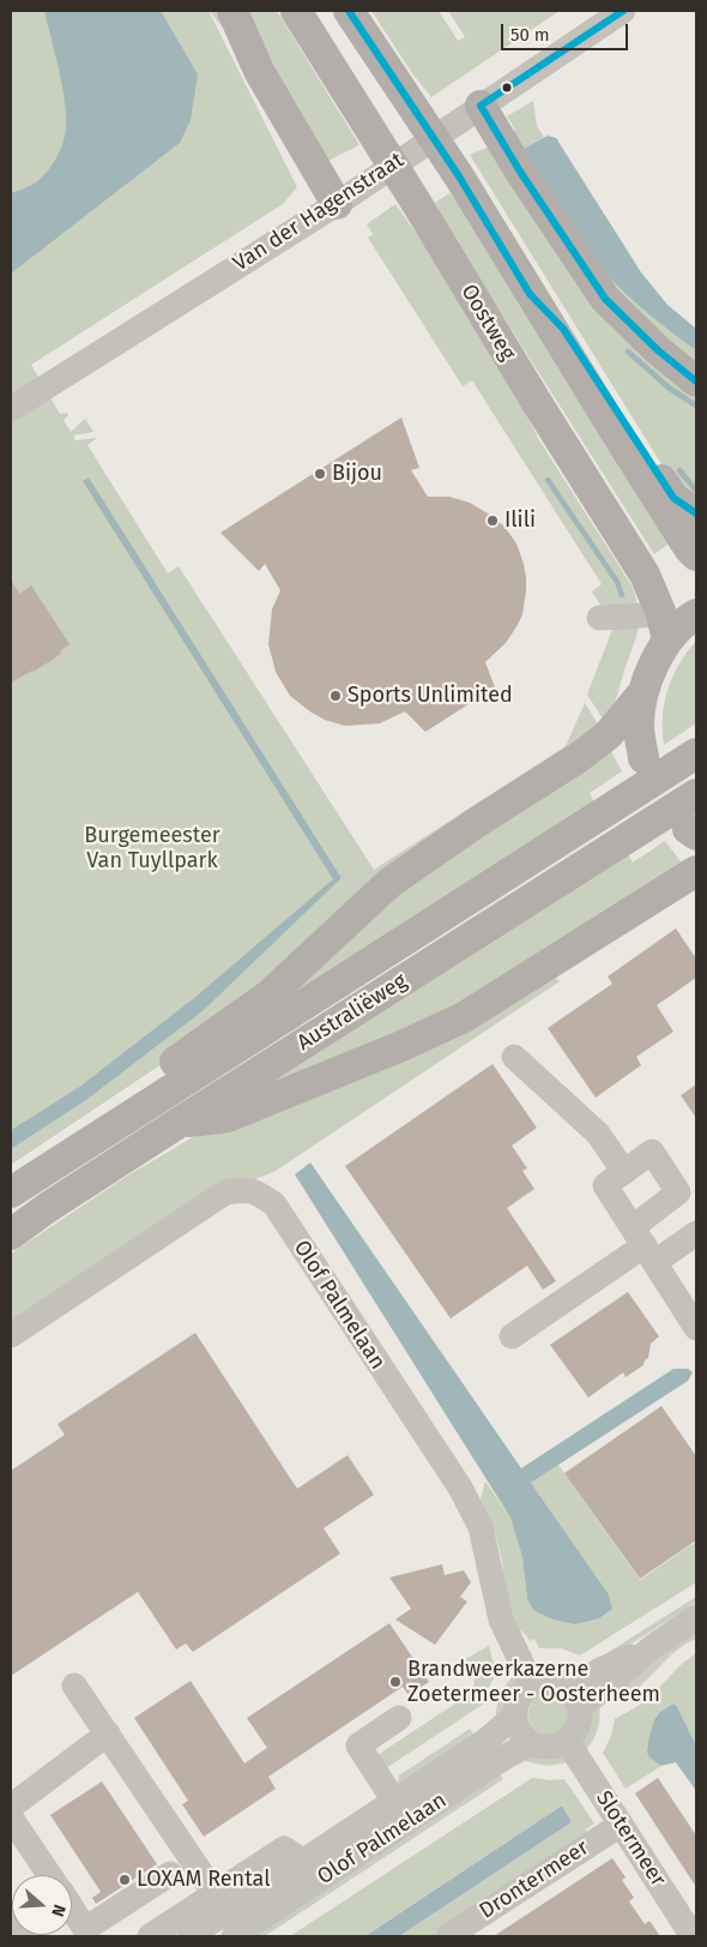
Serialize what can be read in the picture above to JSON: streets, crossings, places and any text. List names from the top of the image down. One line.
{"streets":{"main road":["Oostweg","Australiëweg"],"street":["Van der Hagenstraat","Olof Palmelaan","Slotermeer","Drontermeer"]},"crossings":[["Olof Palmelaan","Slotermeer"],["Slotermeer","Drontermeer"]],"parks":["Burgemeester Van Tuyllpark"],"places":["Bijou","Ilili","Sports Unlimited","Brandweerkazerne Zoetermeer - Oosterheem","LOXAM Rental"],"scale_bar":"50 m","north":"right"}
